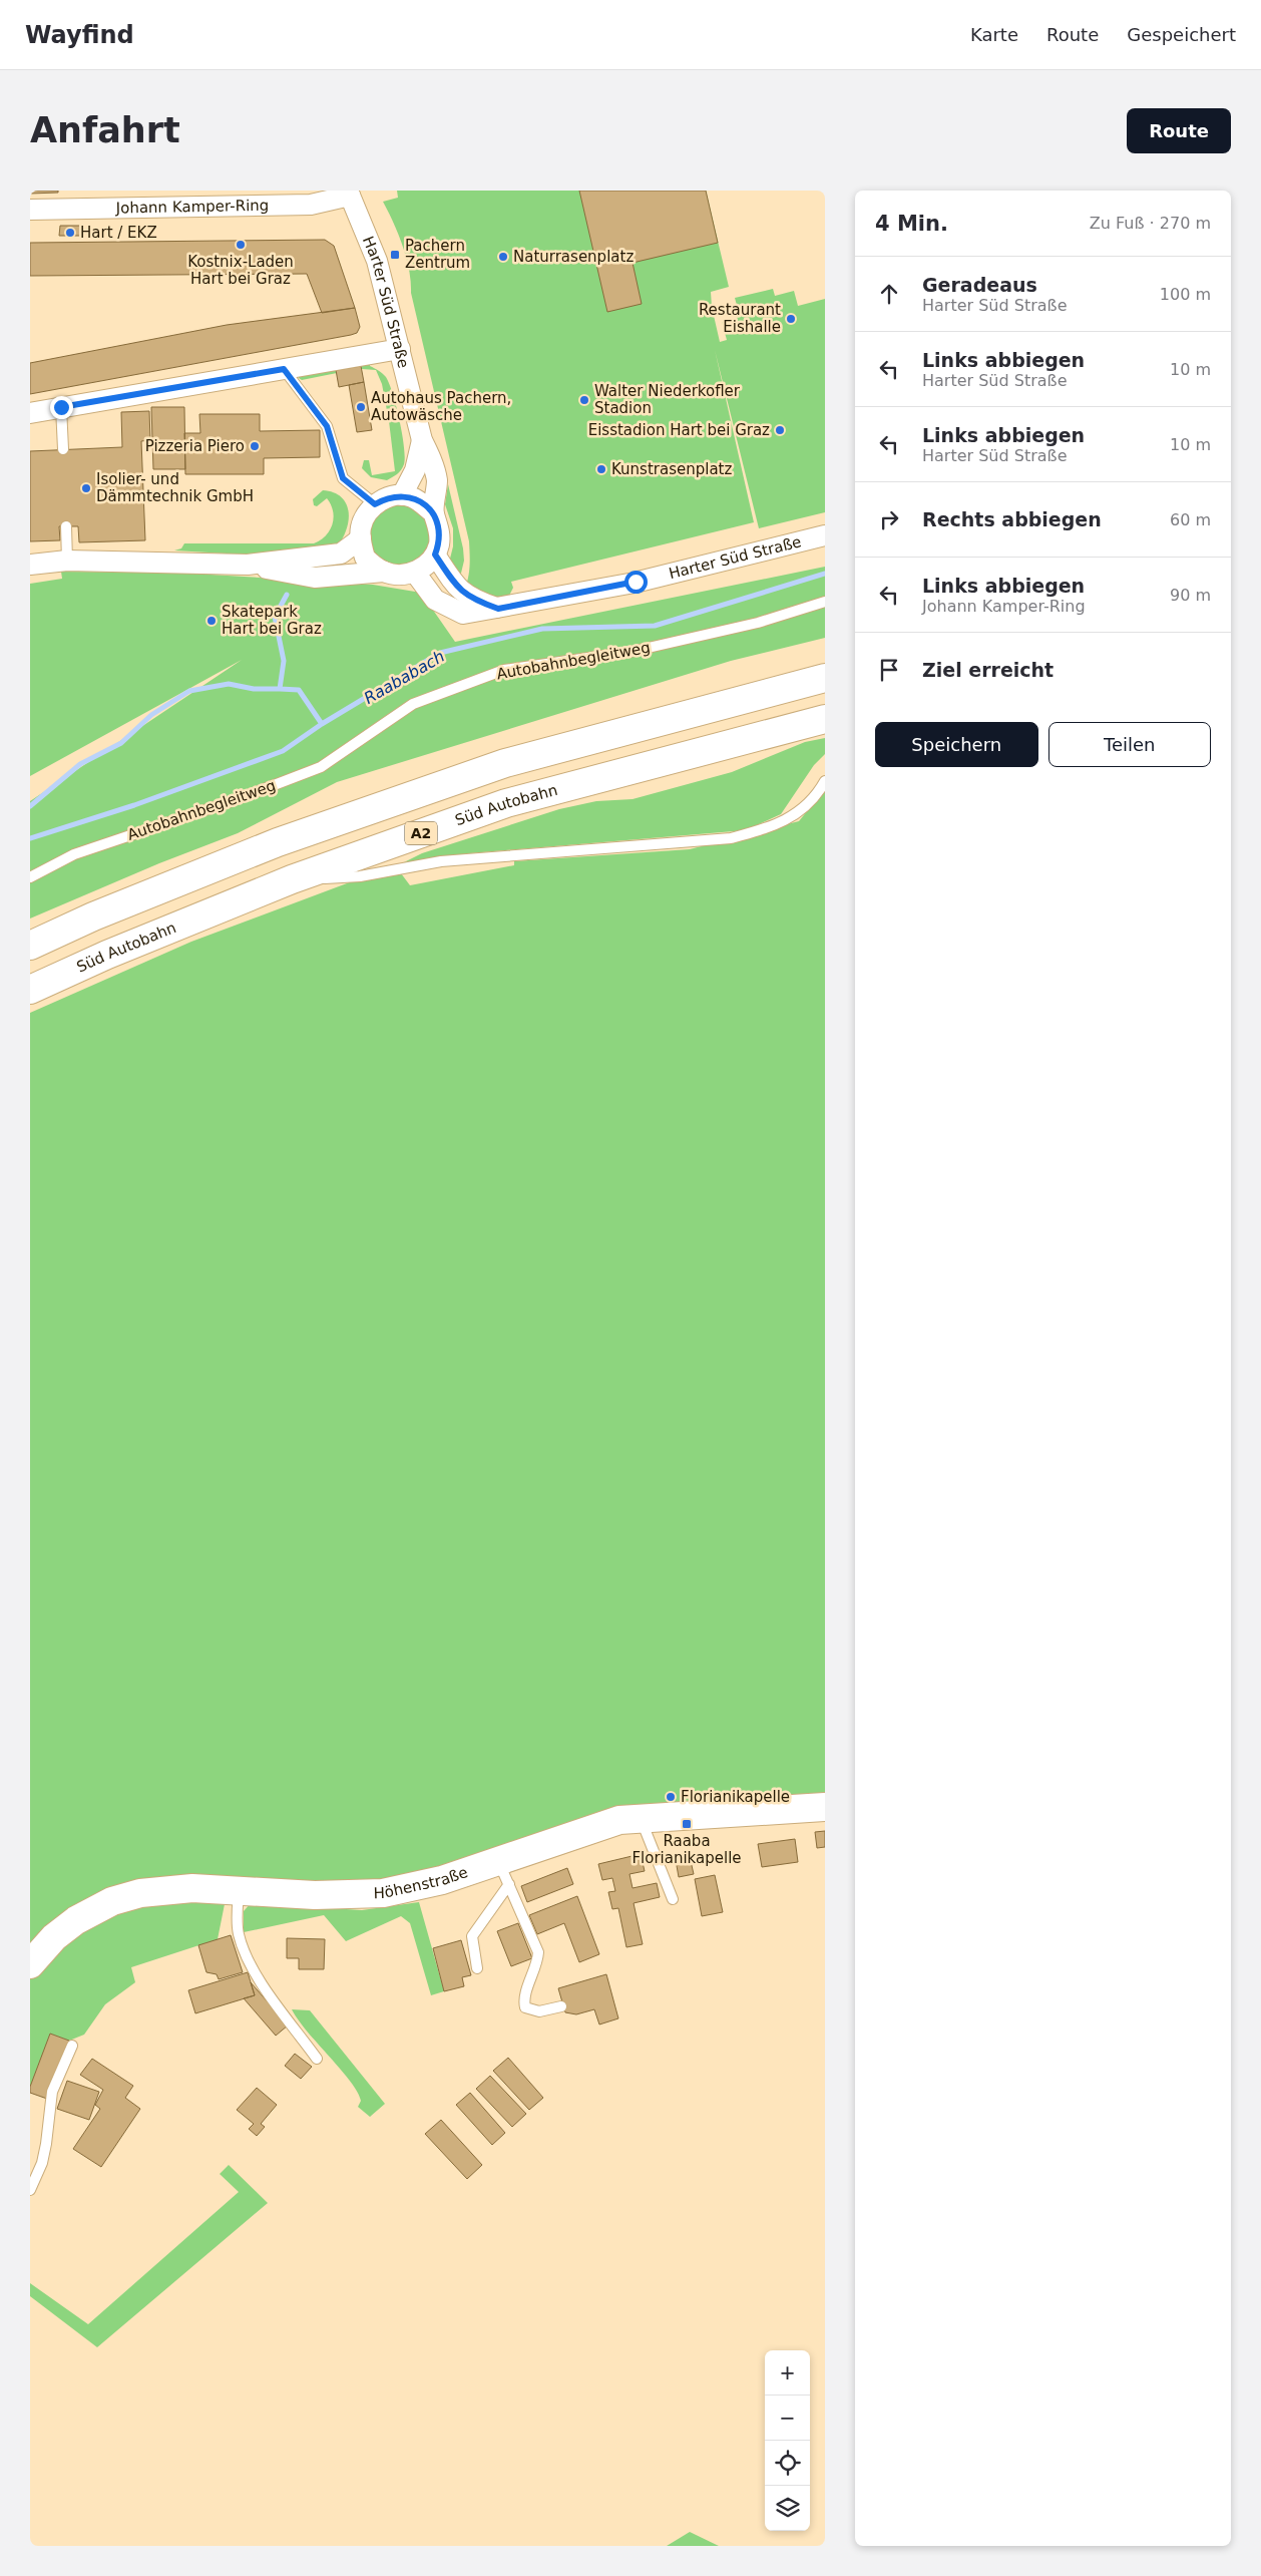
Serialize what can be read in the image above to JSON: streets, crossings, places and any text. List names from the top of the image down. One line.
{"streets":{"main road":["Süd Autobahn","A2","Höhenstraße"],"street":["Johann Kamper-Ring","Harter Süd Straße"],"lane":["Autobahnbegleitweg"]},"crossings":[["Johann Kamper-Ring","Harter Süd Straße"]],"water":["Raababach"],"places":{"other":["Hart / EKZ","Kostnix-Laden Hart bei Graz","Naturrasenplatz","Restaurant Eishalle","Walter Niederkofler Stadion","Autohaus Pachern, Autowäsche","Eisstadion Hart bei Graz","Pizzeria Piero","Kunstrasenplatz","Isolier- und Dämmtechnik GmbH","Skatepark Hart bei Graz","Florianikapelle"],"transit":["Pachern Zentrum","Raaba Florianikapelle"]},"page":{"header":"Wayfind","nav":["Karte","Route","Gespeichert"],"buttons":["Route",["Speichern","Teilen"]],"title":"Anfahrt","heading":["4 Min.","Zu Fuß · 270 m"],"list":[["Geradeaus","Harter Süd Straße","100 m"],["Links abbiegen","Harter Süd Straße","10 m"],["Links abbiegen","Harter Süd Straße","10 m"],["Rechts abbiegen","60 m"],["Links abbiegen","Johann Kamper-Ring","90 m"],"Ziel erreicht"],"map_buttons":["+","−"]}}
